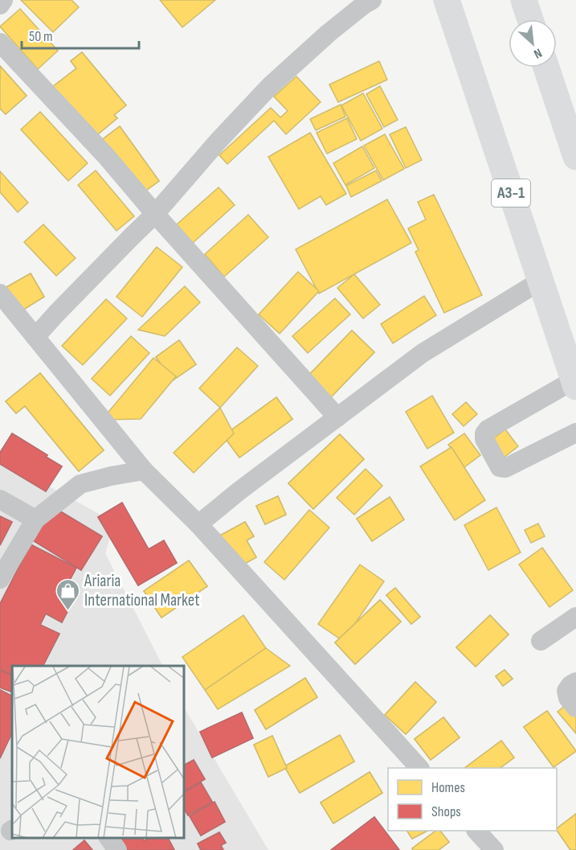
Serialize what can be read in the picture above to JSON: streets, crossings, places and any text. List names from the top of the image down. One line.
{"streets":{"highway":["A3-1"]},"places":{"shop":["Ariaria International Market"]},"legend":["Homes","Shops"],"scale_bar":"50 m","north":"bottom right"}
